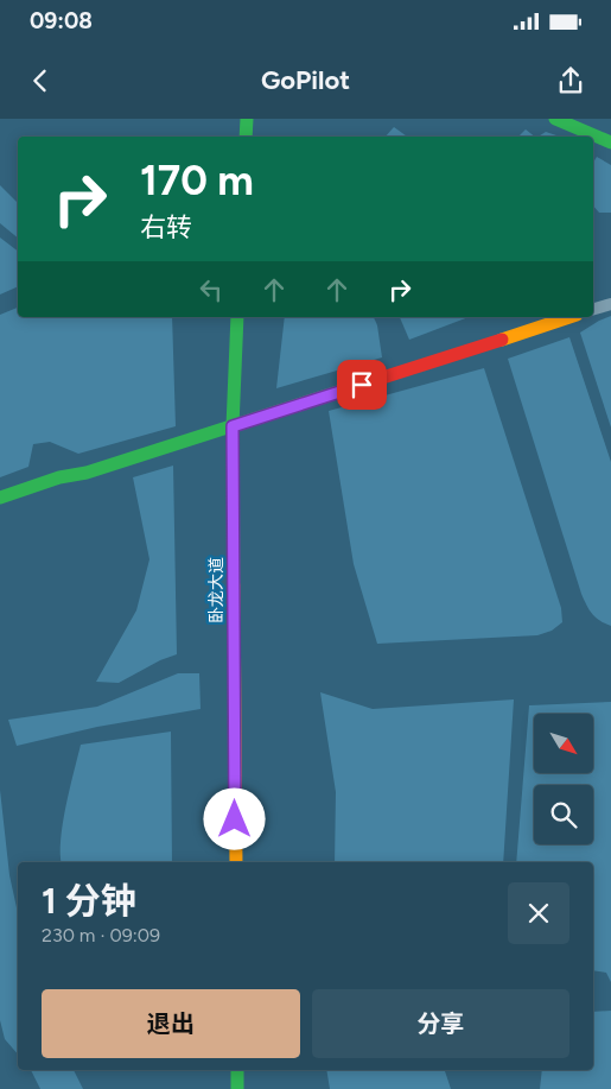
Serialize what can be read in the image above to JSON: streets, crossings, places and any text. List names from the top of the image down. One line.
{"streets":{"street":["卧龙大道"]},"north":"bottom right","page":{"status":"09:08","header":"GoPilot","turn":["170 m","右转"],"heading":["1 分钟","230 m · 09:09"],"buttons":["退出","分享"]}}
